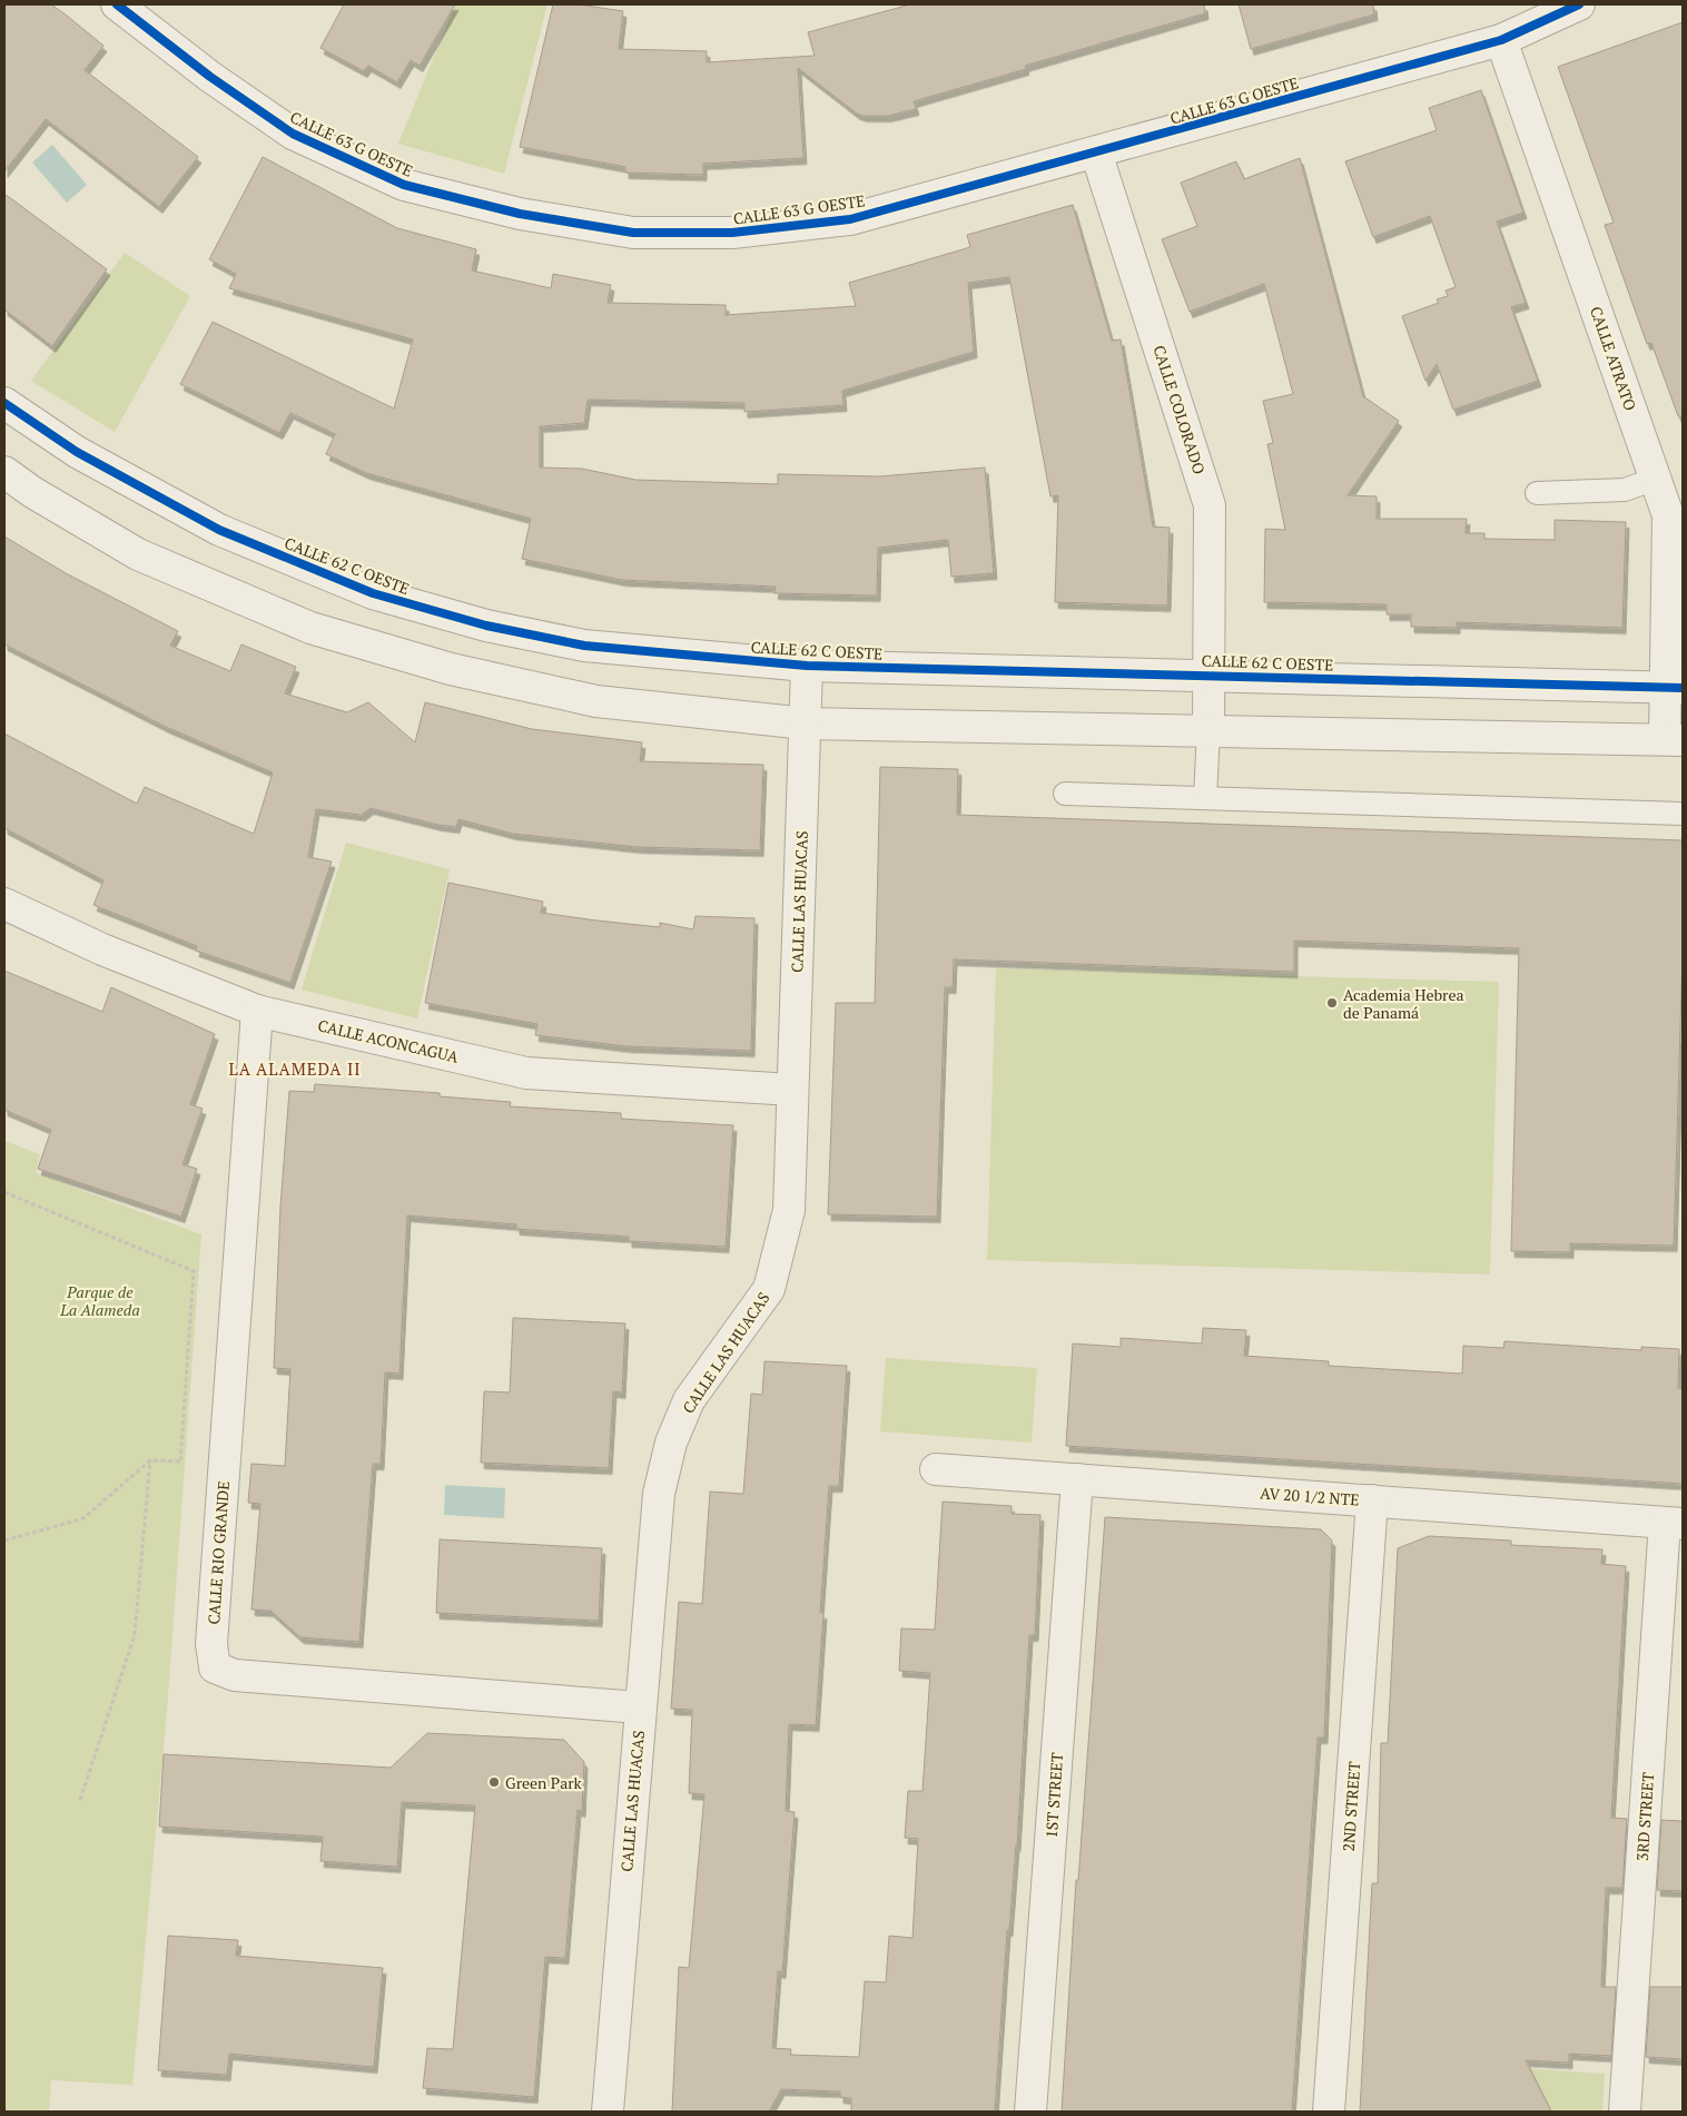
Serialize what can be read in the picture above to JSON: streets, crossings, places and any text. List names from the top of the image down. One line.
{"streets":{"street":["CALLE 63 G OESTE","CALLE ATRATO","CALLE COLORADO","CALLE 62 C OESTE","CALLE LAS HUACAS","CALLE ACONCAGUA","AV 20 1/2 NTE","CALLE RIO GRANDE","1ST STREET","2ND STREET","3RD STREET"]},"crossings":[["CALLE 63 G OESTE","CALLE ATRATO"],["CALLE 63 G OESTE","CALLE COLORADO"],["CALLE ATRATO","CALLE 62 C OESTE"],["CALLE COLORADO","CALLE 62 C OESTE"],["CALLE 62 C OESTE","CALLE LAS HUACAS"],["CALLE LAS HUACAS","CALLE ACONCAGUA"],["CALLE LAS HUACAS","CALLE RIO GRANDE"],["CALLE ACONCAGUA","CALLE RIO GRANDE"],["AV 20 1/2 NTE","1ST STREET"],["AV 20 1/2 NTE","2ND STREET"],["AV 20 1/2 NTE","3RD STREET"]],"districts":["LA ALAMEDA II"],"parks":["Parque de La Alameda"],"places":["Academia Hebrea de Panamá","Green Park"]}
